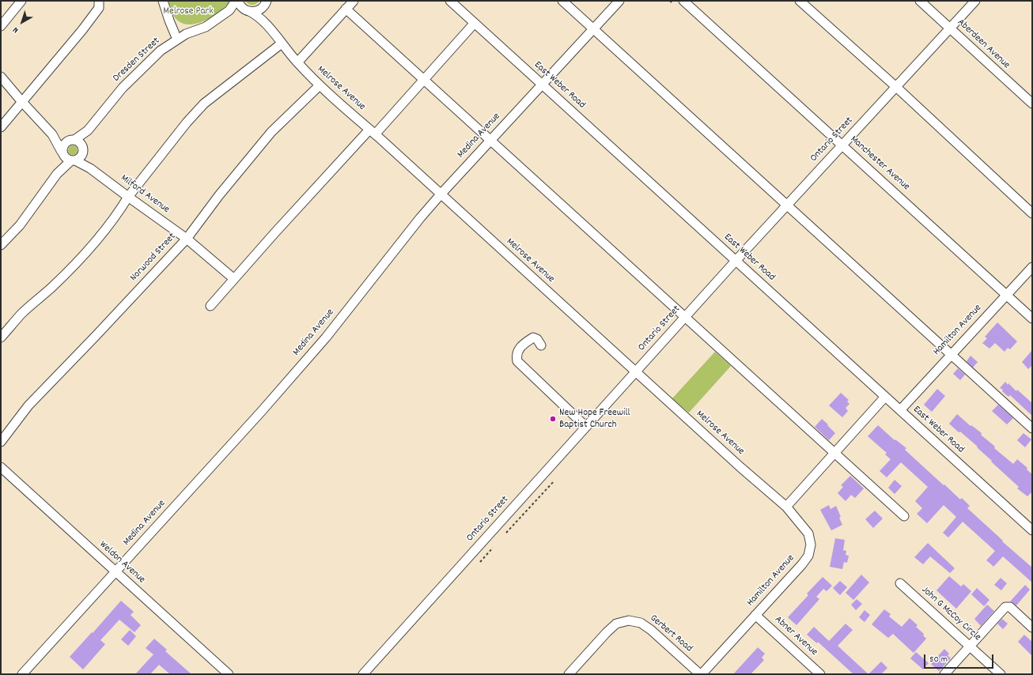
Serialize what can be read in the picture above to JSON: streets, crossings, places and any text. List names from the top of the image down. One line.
{"streets":{"street":["Aberdeen Avenue","Dresden Street","East Weber Road","Melrose Avenue","Medina Avenue","Ontario Street","Manchester Avenue","Milford Avenue","Norwood Street","Hamilton Avenue","Weldon Avenue","John G McCoy Circle","Gerbert Road","Abner Avenue"]},"crossings":[["Aberdeen Avenue","Ontario Street"],["Dresden Street","Melrose Avenue"],["Dresden Street","Milford Avenue"],["East Weber Road","Medina Avenue"],["East Weber Road","Ontario Street"],["East Weber Road","Hamilton Avenue"],["Melrose Avenue","Medina Avenue"],["Melrose Avenue","Ontario Street"],["Melrose Avenue","Norwood Street"],["Melrose Avenue","Hamilton Avenue"],["Medina Avenue","Weldon Avenue"],["Ontario Street","Manchester Avenue"],["Manchester Avenue","Hamilton Avenue"],["Milford Avenue","Norwood Street"],["Hamilton Avenue","Gerbert Road"],["Hamilton Avenue","Abner Avenue"]],"parks":["Melrose Park"],"places":["New Hope Freewill Baptist Church"],"scale_bar":"50 m","north":"bottom left"}
